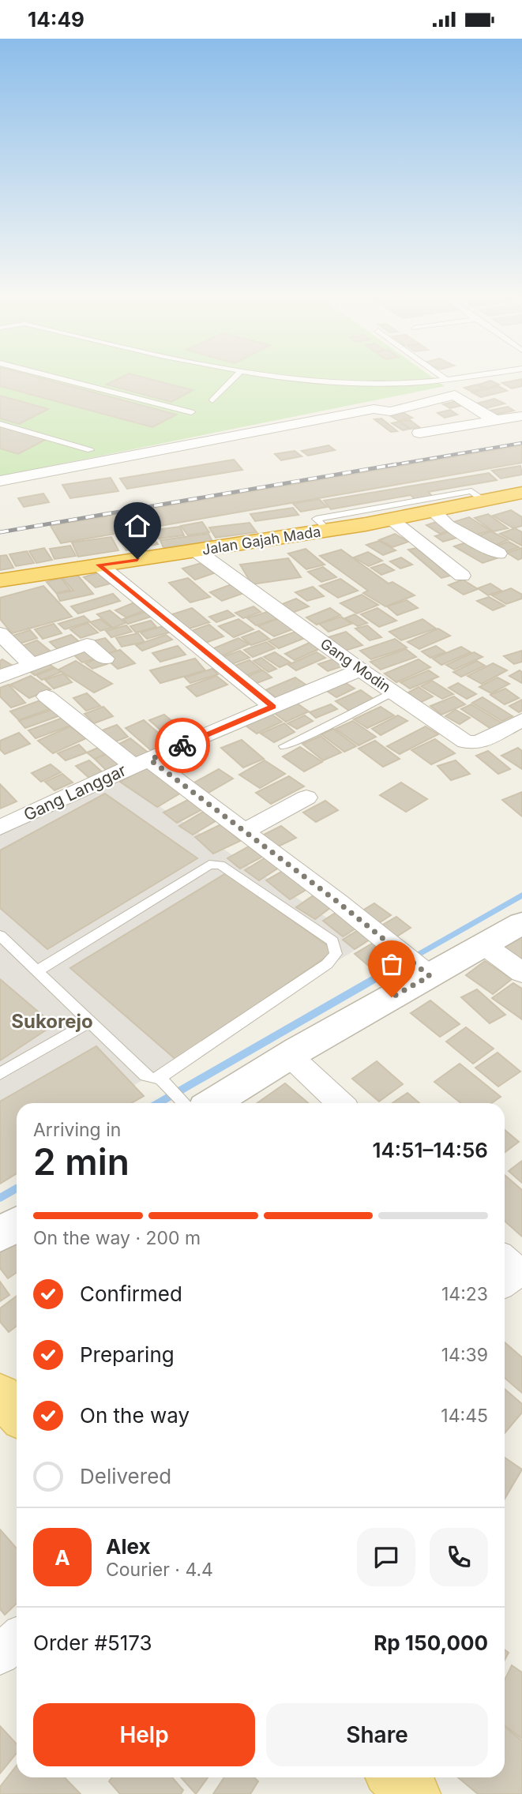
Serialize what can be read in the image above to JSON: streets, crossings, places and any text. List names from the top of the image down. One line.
{"streets":{"highway":["Jalan Gajah Mada"],"street":["Gang Modin","Gang Langgar"]},"crossings":[["Jalan Gajah Mada","Gang Modin"],["Gang Modin","Gang Langgar"]],"districts":["Sukorejo"],"page":{"status":"14:49","heading":["2 min","Arriving in","14:51–14:56"],"panel":["Alex","Courier · 4.4","Order #5173","Rp 150,000"],"bar":"On the way · 200 m","list":[["Confirmed","14:23"],["Preparing","14:39"],["On the way","14:45"],"Delivered"],"round":"A","buttons":["Help","Share"]}}
